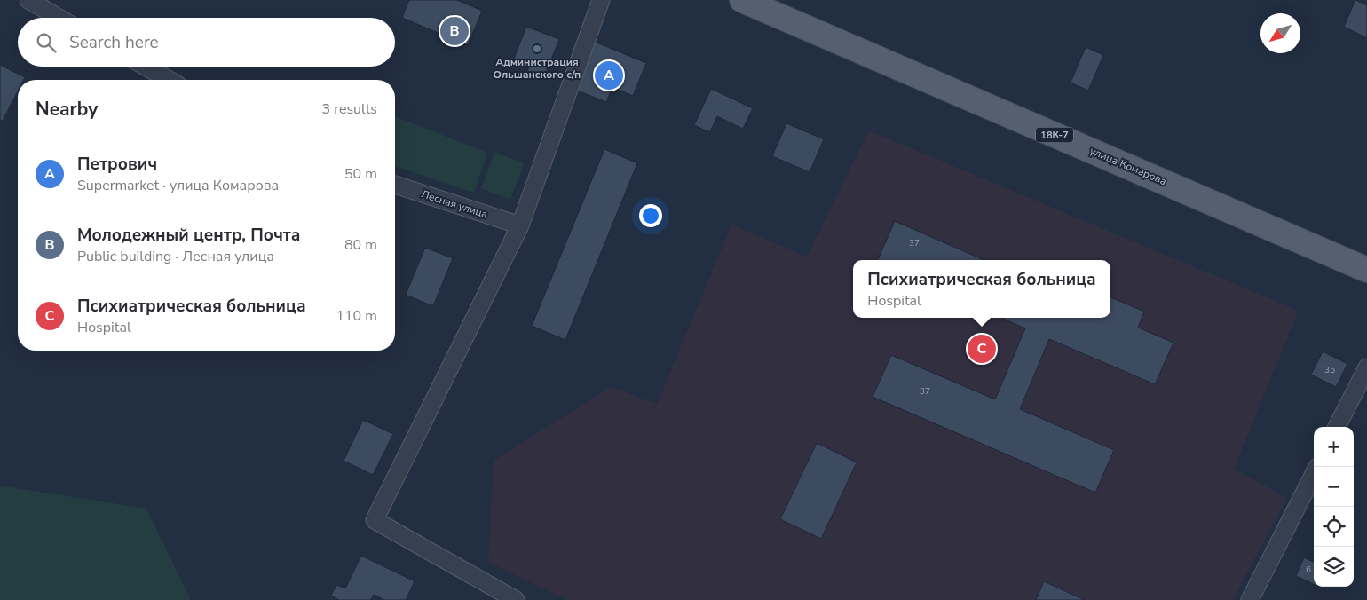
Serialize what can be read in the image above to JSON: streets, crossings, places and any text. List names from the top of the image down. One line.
{"streets":{"main road":["18К-7","улица Комарова"],"street":["Лесная улица"]},"places":["Администрация Ольшанского с/п"],"house_numbers":["37","35","37","6"],"north":"bottom left","page":{"pins":["B","A","C"],"search":"Search here","heading":["Nearby","3 results"],"list":[{"mark":"A","name":"Петрович","note":"Supermarket · улица Комарова","value":"50 m"},{"mark":"B","name":"Молодежный центр, Почта","note":"Public building · Лесная улица","value":"80 m"},{"mark":"C","name":"Психиатрическая больница","note":"Hospital","value":"110 m"}],"popup":["Психиатрическая больница","Hospital"],"map_buttons":["+","−"]}}
